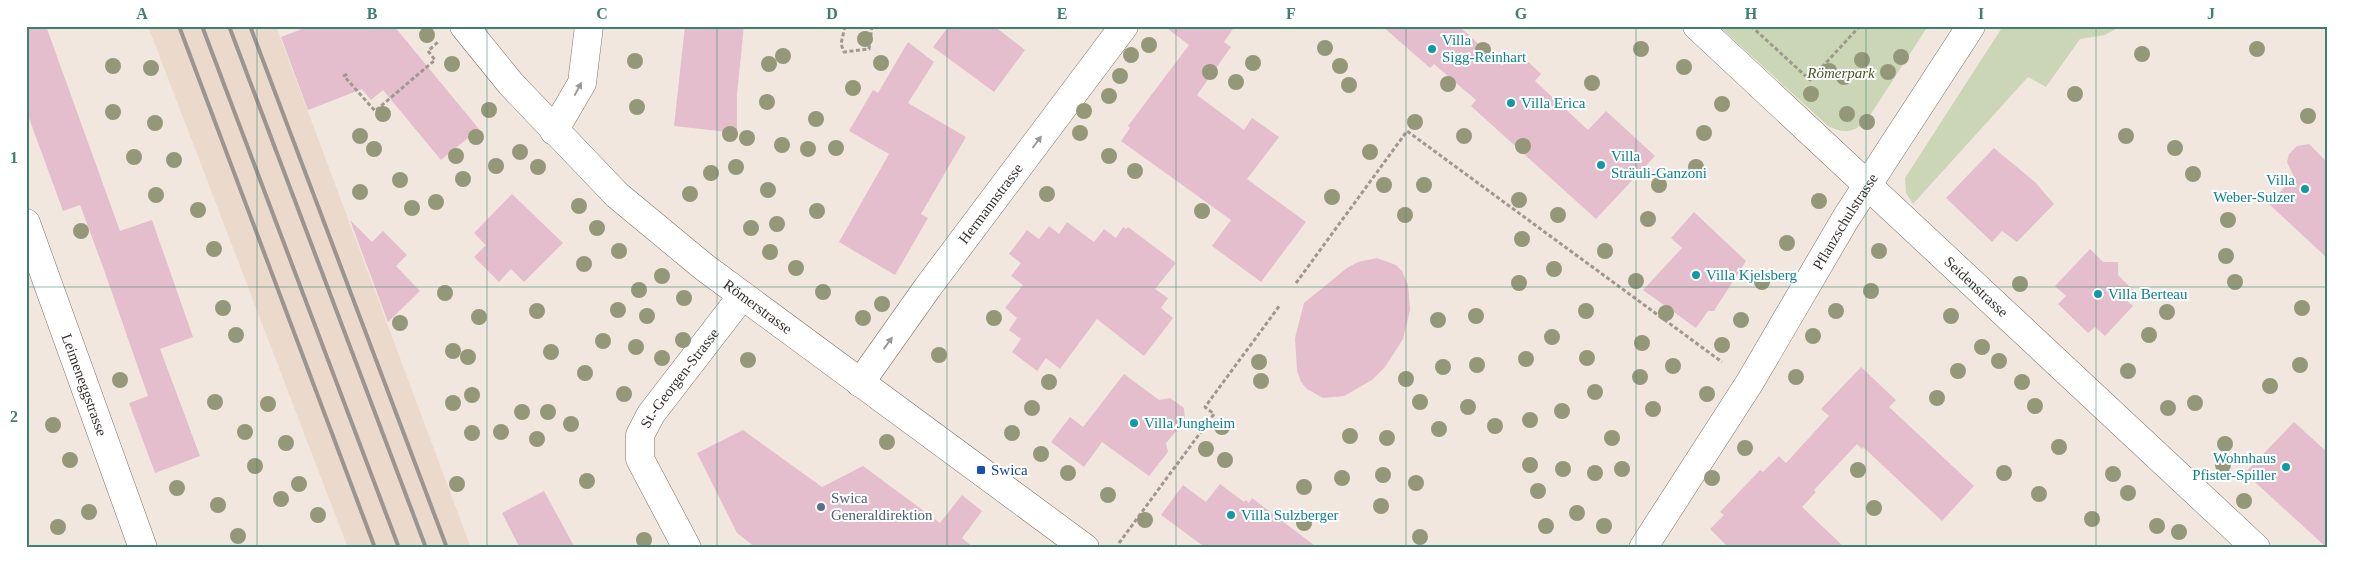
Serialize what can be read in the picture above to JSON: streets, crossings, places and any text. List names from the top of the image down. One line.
{"streets":{"street":["Hermannstrasse","Pflanzschulstrasse","Seidenstrasse","Römerstrasse","St.-Georgen-Strasse","Leimeneggstrasse"]},"crossings":[["Hermannstrasse","Römerstrasse"],["Pflanzschulstrasse","Seidenstrasse"],["Römerstrasse","St.-Georgen-Strasse"]],"one_way":["Hermannstrasse"],"parks":["Römerpark"],"places":{"other":["Villa Sigg-Reinhart","Villa Erica","Villa Sträuli-Ganzoni","Villa Weber-Sulzer","Villa Kjelsberg","Villa Berteau","Villa Jungheim","Wohnhaus Pfister-Spiller","Swica Generaldirektion","Villa Sulzberger"],"transit":["Swica"]},"grid":{"columns":["A","B","C","D","E","F","G","H","I","J"],"rows":["1","2"]}}
